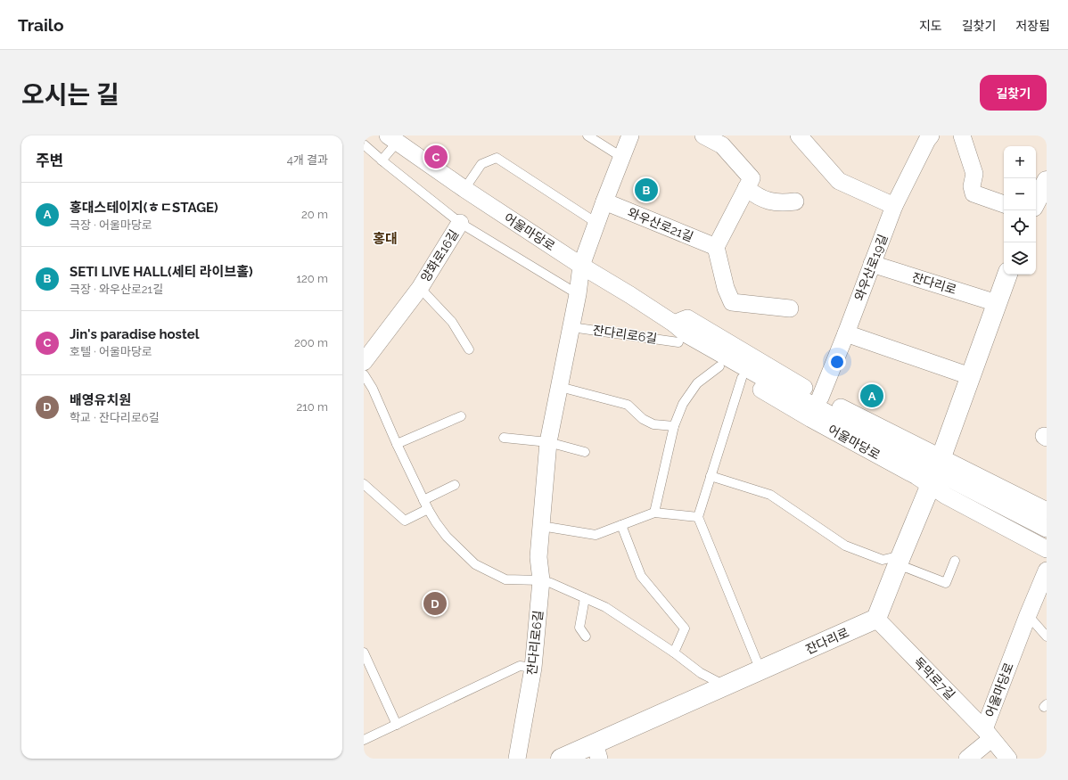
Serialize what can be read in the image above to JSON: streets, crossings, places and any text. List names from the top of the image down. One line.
{"streets":{"street":["와우산로21길","어울마당로","양화로16길","와우산로19길","잔다리로","잔다리로6길","독막로7길"]},"crossings":[["어울마당로","와우산로19길"],["어울마당로","잔다리로6길"],["어울마당로","독막로7길"],["와우산로19길","잔다리로"],["잔다리로","독막로7길"]],"districts":["홍대"],"page":{"header":"Trailo","nav":["지도","길찾기","저장됨"],"title":"오시는 길","buttons":"길찾기","heading":["주변","4개 결과"],"pins":["C","B","A","D"],"map_buttons":["+","−"],"list":[{"mark":"A","name":"홍대스테이지(ㅎㄷSTAGE)","note":"극장 · 어울마당로","value":"20 m"},{"mark":"B","name":"SETI LIVE HALL(세티 라이브홀)","note":"극장 · 와우산로21길","value":"120 m"},{"mark":"C","name":"Jin's paradise hostel","note":"호텔 · 어울마당로","value":"200 m"},{"mark":"D","name":"배영유치원","note":"학교 · 잔다리로6길","value":"210 m"}]}}
